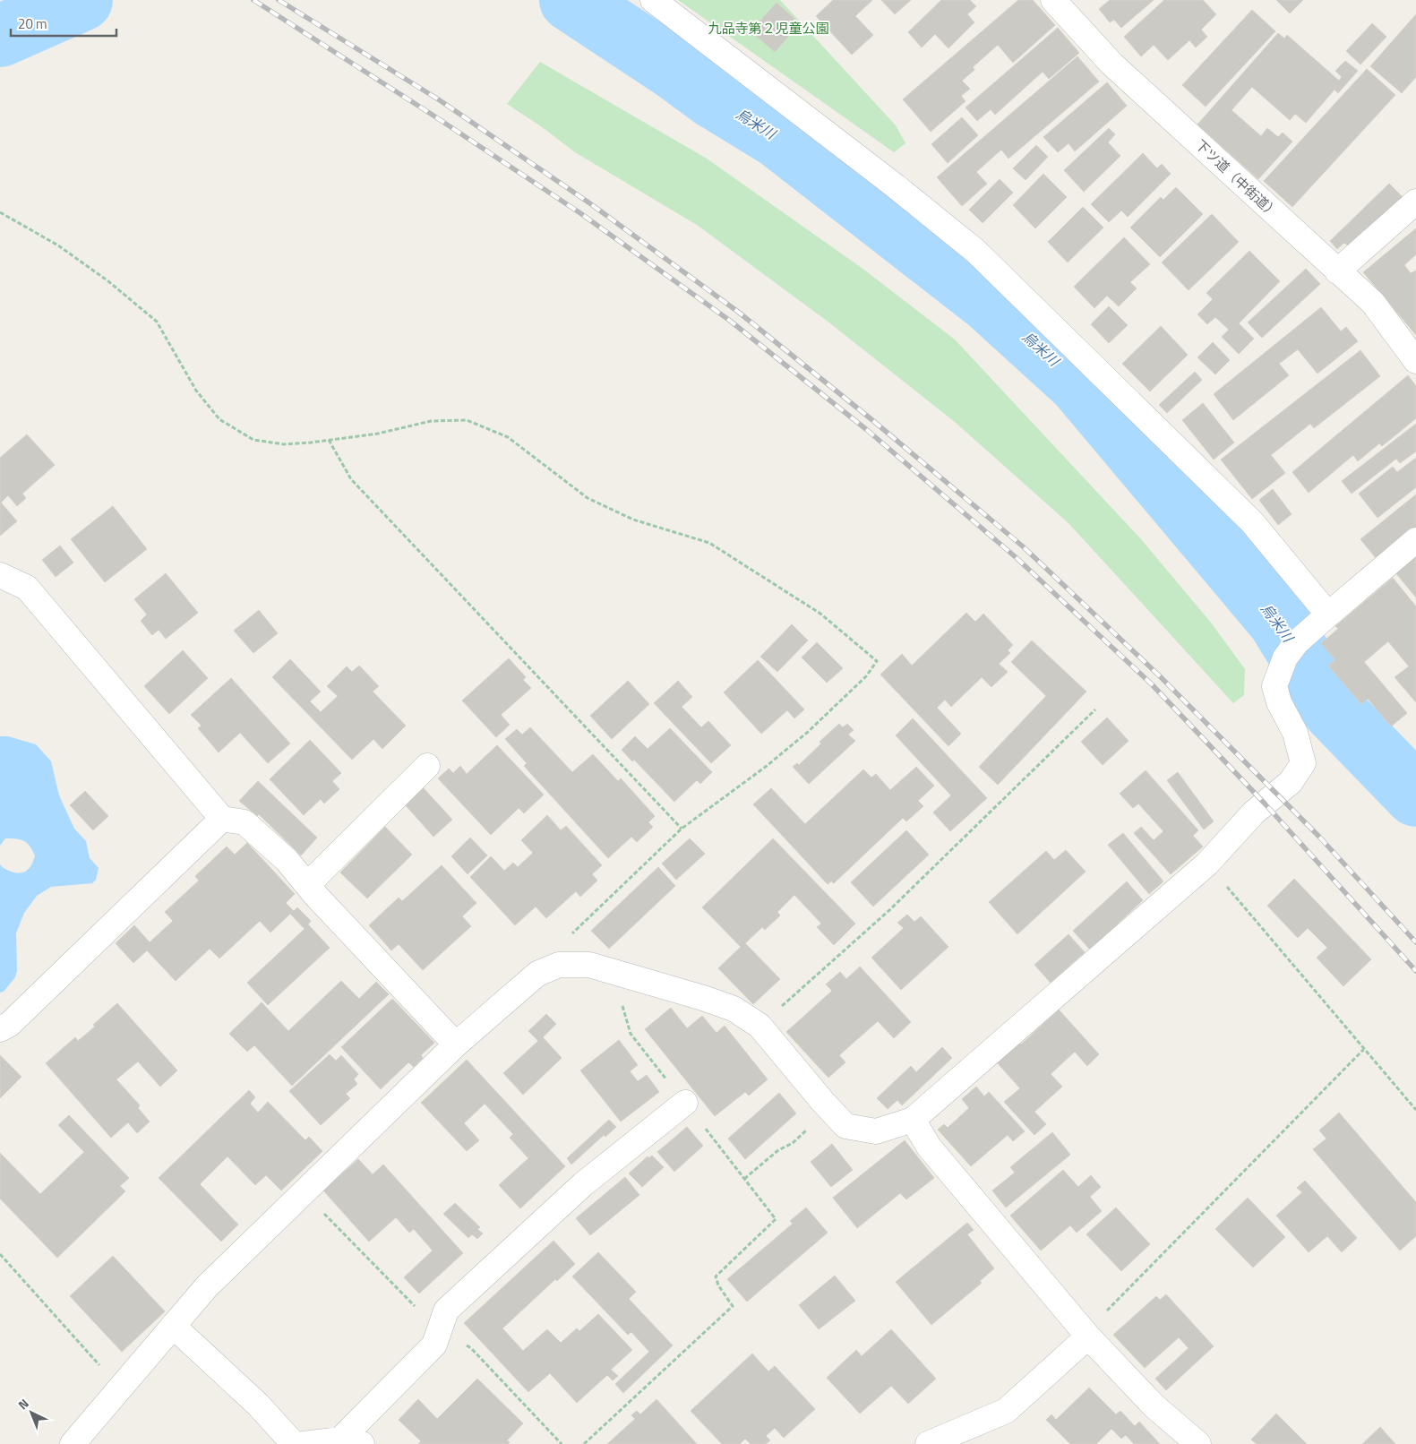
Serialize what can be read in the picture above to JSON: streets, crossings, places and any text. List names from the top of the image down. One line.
{"streets":{"street":["下ツ道（中街道）"]},"water":["烏米川"],"parks":["九品寺第２児童公園"],"scale_bar":"20 m","north":"top left"}
